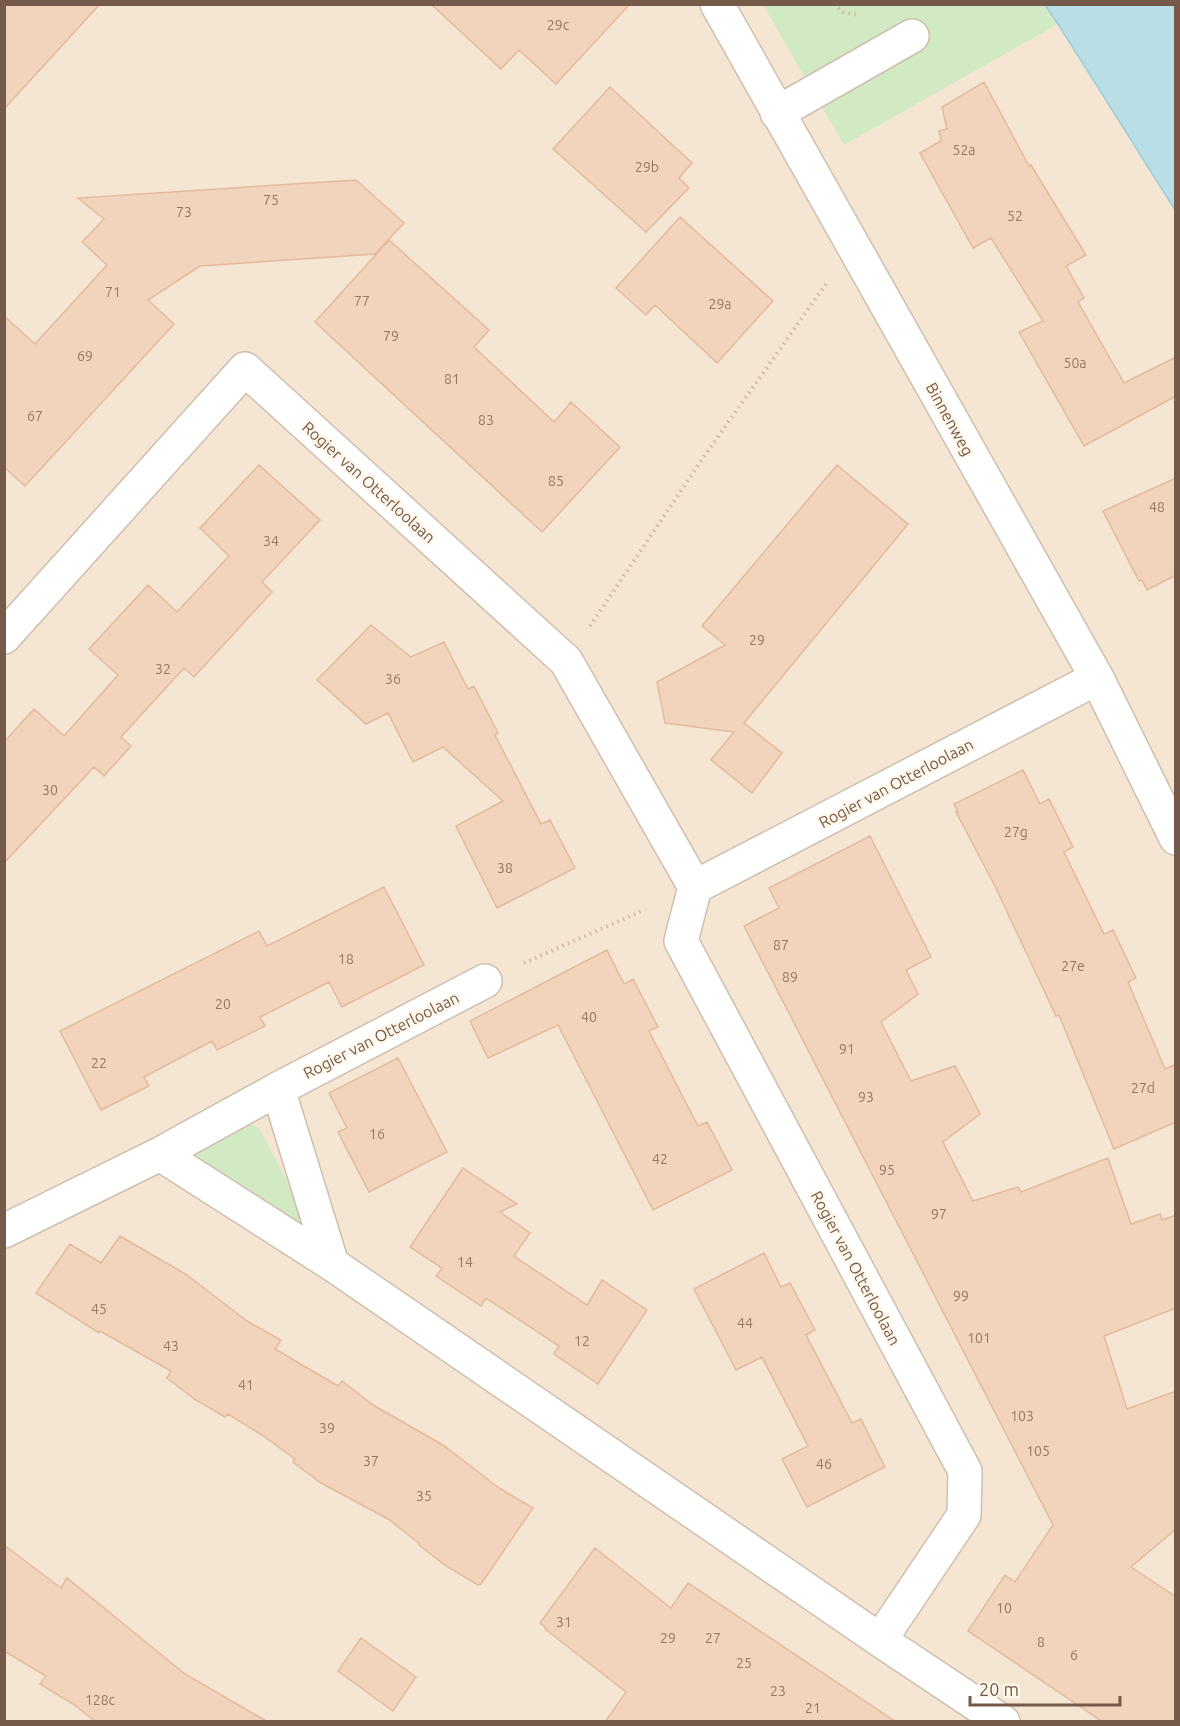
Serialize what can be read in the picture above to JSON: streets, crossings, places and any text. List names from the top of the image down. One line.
{"streets":{"street":["Binnenweg","Rogier van Otterloolaan"]},"crossings":[["Binnenweg","Rogier van Otterloolaan"]],"house_numbers":["29c","52a","29b","75","73","52","71","77","29a","79","69","50a","81","67","83","85","48","34","29","32","36","30","27g","38","87","18","27e","89","20","40","91","22","27d","93","16","42","95","97","14","99","45","44","101","12","43","41","103","39","105","37","46","35","10","31","29","27","8","6","25","23","128c","21"],"scale_bar":"20 m"}
